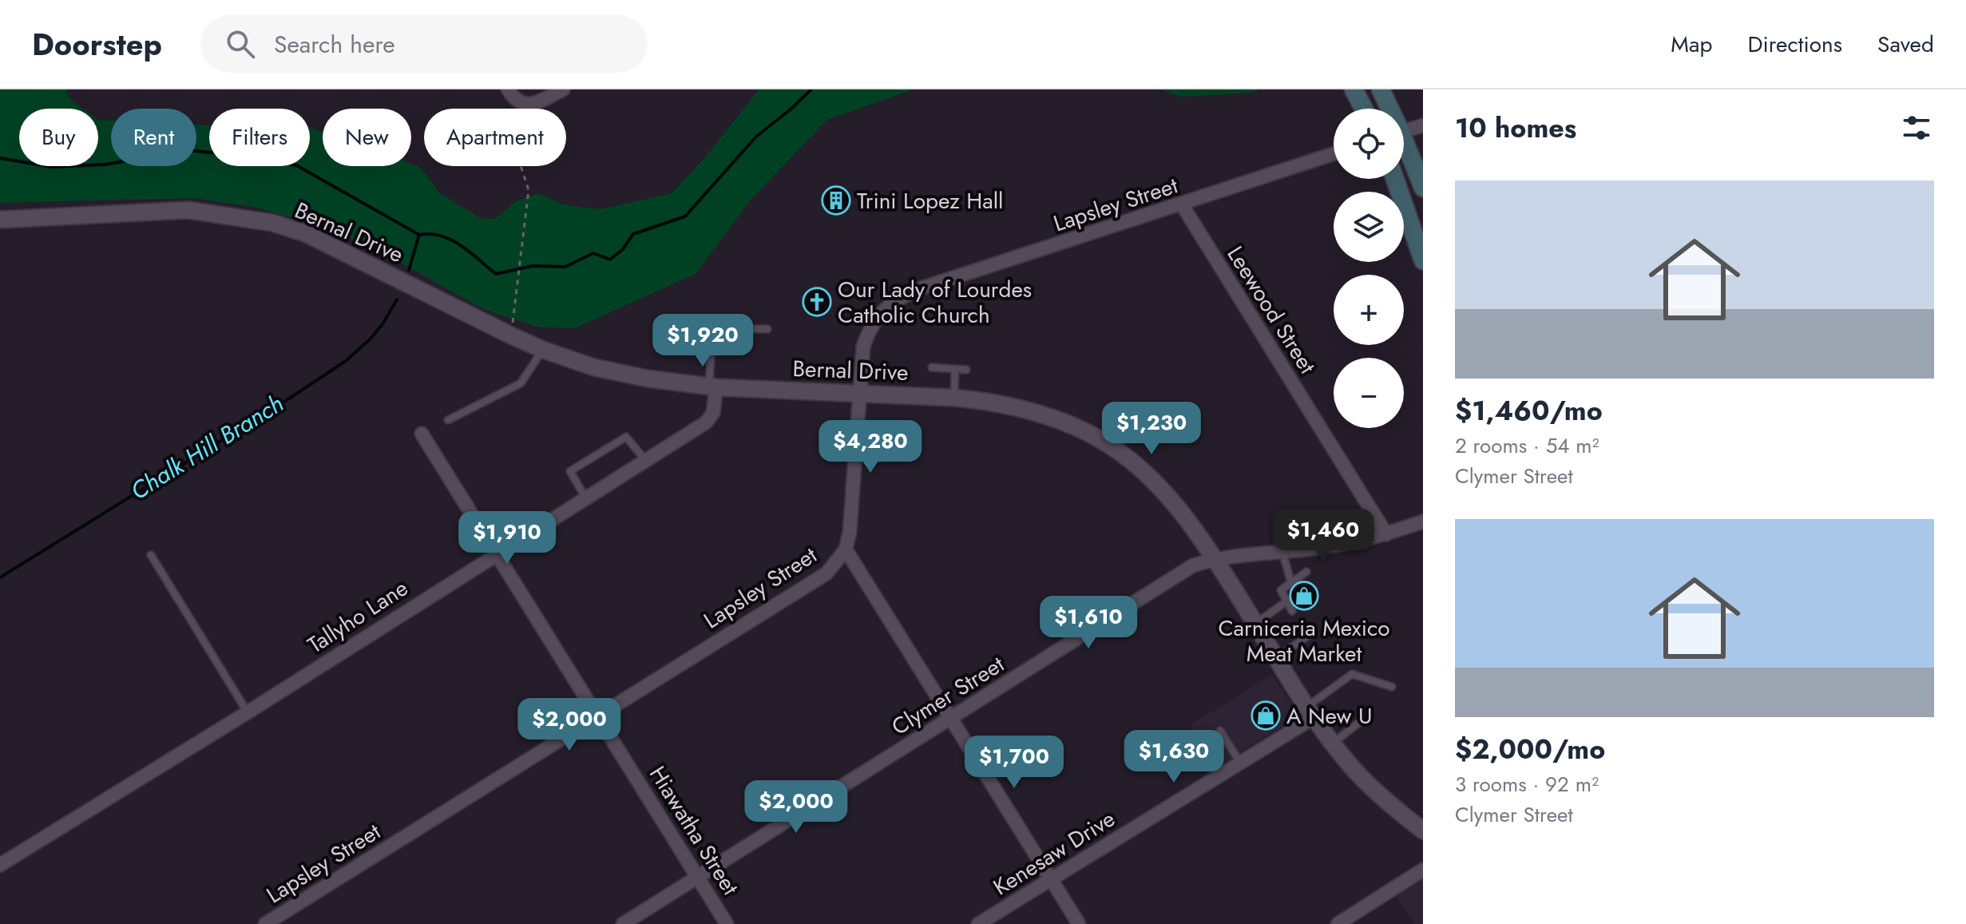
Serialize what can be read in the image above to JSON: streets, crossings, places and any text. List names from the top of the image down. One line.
{"streets":{"street":["Lapsley Street","Bernal Drive","Leewood Street","Tallyho Lane","Clymer Street","Hiawatha Street","Kenesaw Drive"]},"crossings":[["Lapsley Street","Bernal Drive"],["Lapsley Street","Leewood Street"],["Lapsley Street","Hiawatha Street"],["Bernal Drive","Tallyho Lane"],["Bernal Drive","Clymer Street"],["Bernal Drive","Kenesaw Drive"],["Leewood Street","Clymer Street"],["Tallyho Lane","Hiawatha Street"],["Clymer Street","Hiawatha Street"]],"water":["Chalk Hill Branch"],"places":{"building":["Trini Lopez Hall"],"church":["Our Lady of Lourdes Catholic Church"],"shop":["Carniceria Mexico Meat Market","A New U"]},"page":{"header":"Doorstep","search":"Search here","nav":["Map","Directions","Saved"],"heading":"10 homes","map_buttons":["+","−"],"chip":["Buy","Rent","Filters","New","Apartment"],"list":[{"name":"$1,460/mo","note":"2 rooms · 54 m² · Clymer Street"},{"name":"$2,000/mo","note":"3 rooms · 92 m² · Clymer Street"}],"price":["$1,920","$1,230","$4,280","$1,460","$1,910","$1,610","$2,000","$1,630","$1,700","$2,000"]}}
